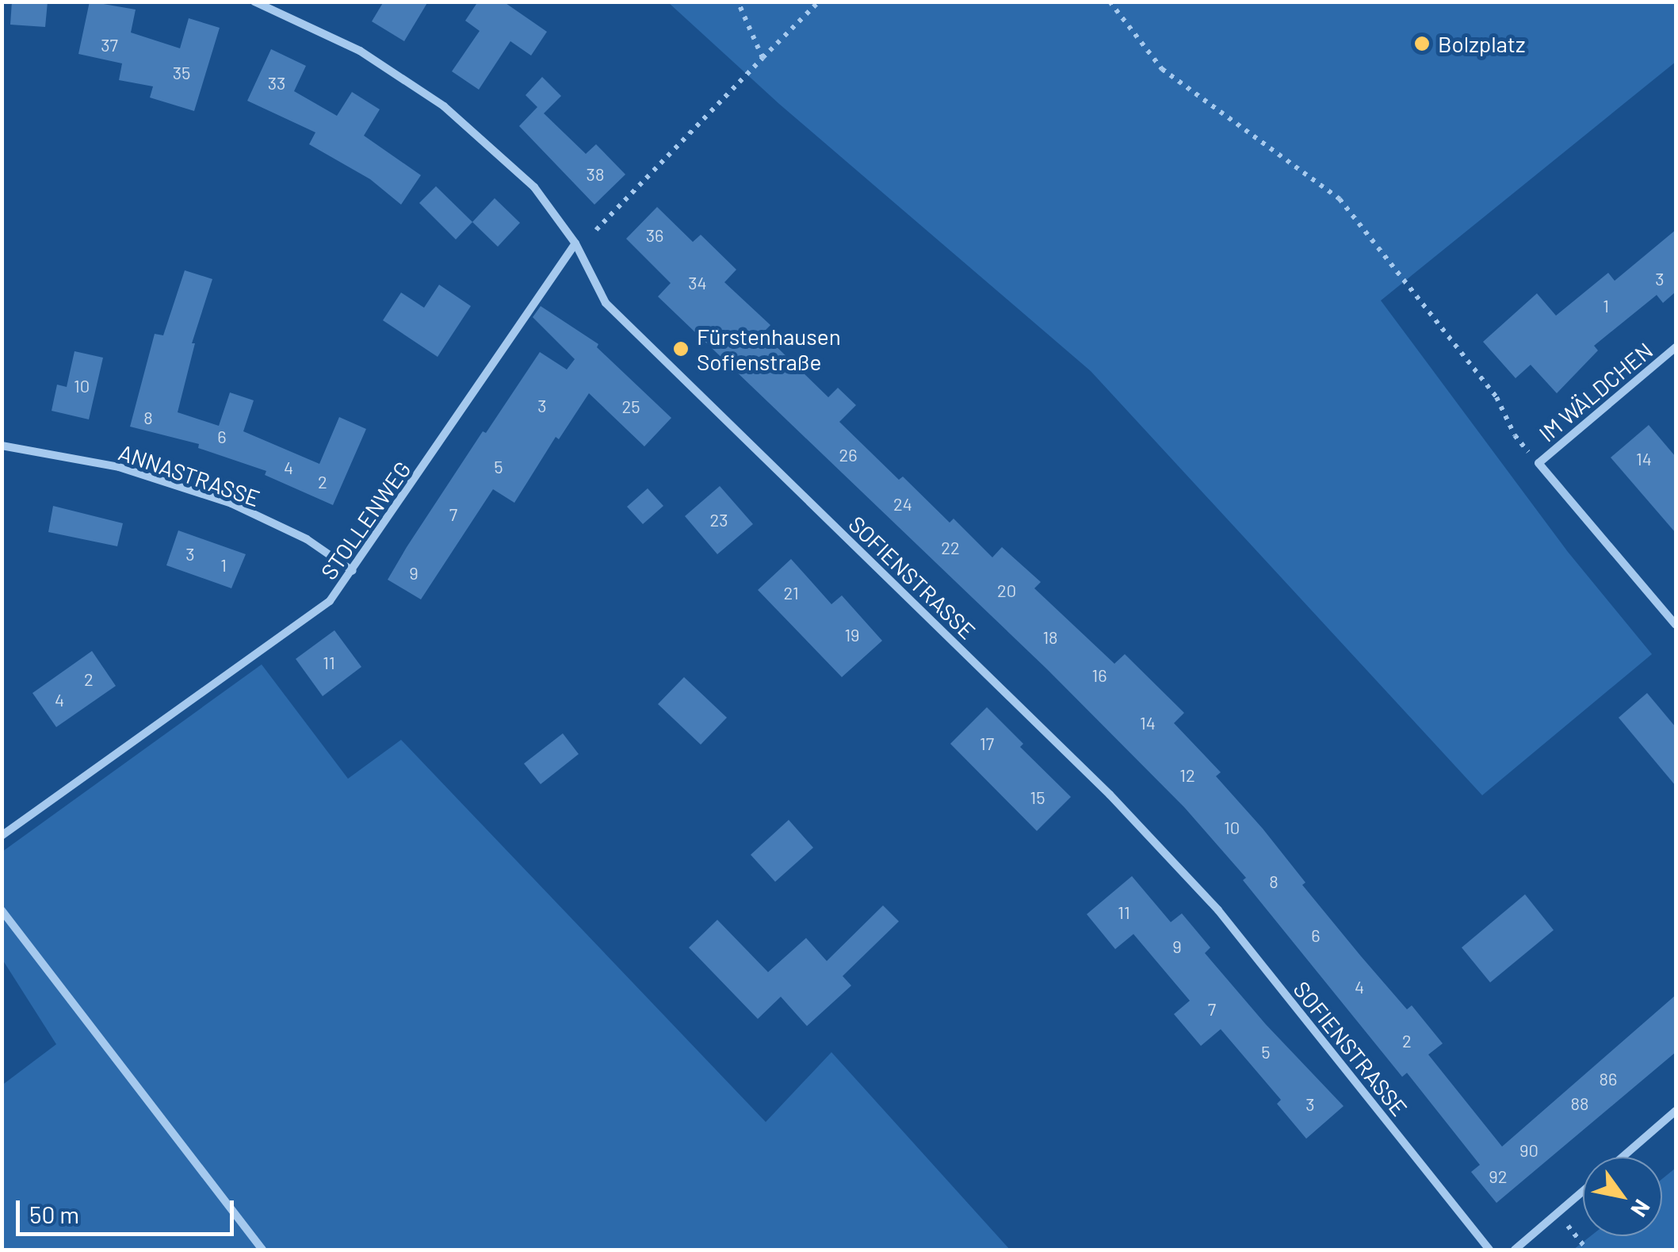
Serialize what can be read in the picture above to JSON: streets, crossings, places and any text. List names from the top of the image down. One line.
{"streets":{"street":["IM WÄLDCHEN","ANNASTRASSE","STOLLENWEG","SOFIENSTRASSE"]},"crossings":[["ANNASTRASSE","STOLLENWEG"],["STOLLENWEG","SOFIENSTRASSE"]],"places":["Bolzplatz","Fürstenhausen Sofienstraße"],"house_numbers":["37","35","33","38","36","3","34","1","10","3","25","8","6","26","14","5","4","2","24","7","23","22","3","1","9","20","21","19","18","11","16","2","4","14","17","12","15","10","8","11","6","9","4","7","2","5","86","88","3","90","92"],"scale_bar":"50 m","north":"bottom right"}
